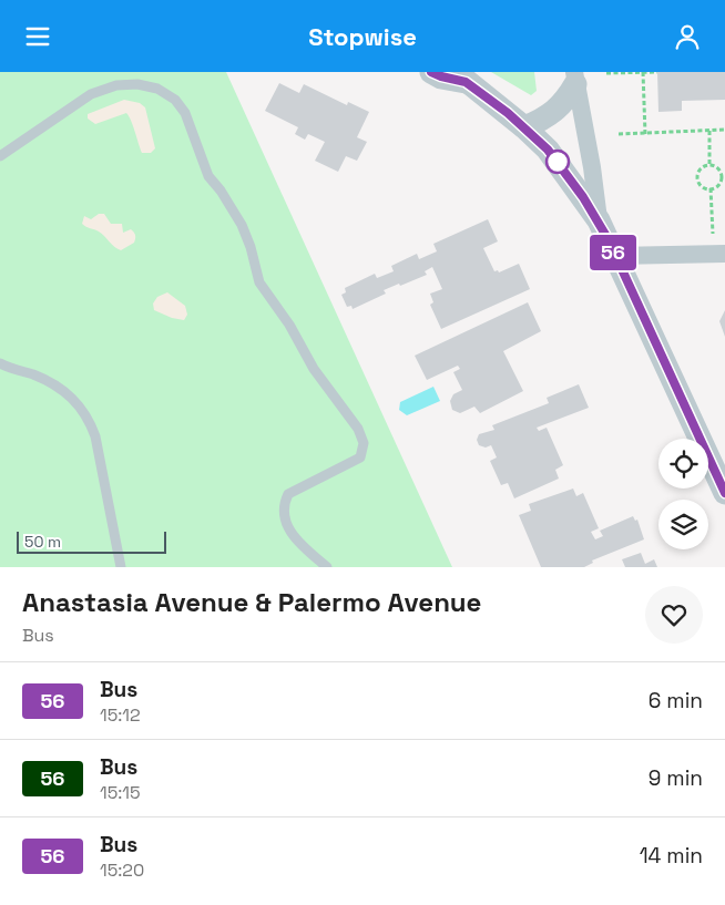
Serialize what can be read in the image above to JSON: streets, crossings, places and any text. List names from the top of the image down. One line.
{"lines":["bus line 56"],"scale_bar":"50 m","page":{"header":"Stopwise","on_map":"56","scale":"50 m","heading":["Anastasia Avenue & Palermo Avenue","Bus"],"list":[{"mark":"56","name":"Bus","note":"15:12","value":"6 min"},{"mark":"56","name":"Bus","note":"15:15","value":"9 min"},{"mark":"56","name":"Bus","note":"15:20","value":"14 min"}]}}
